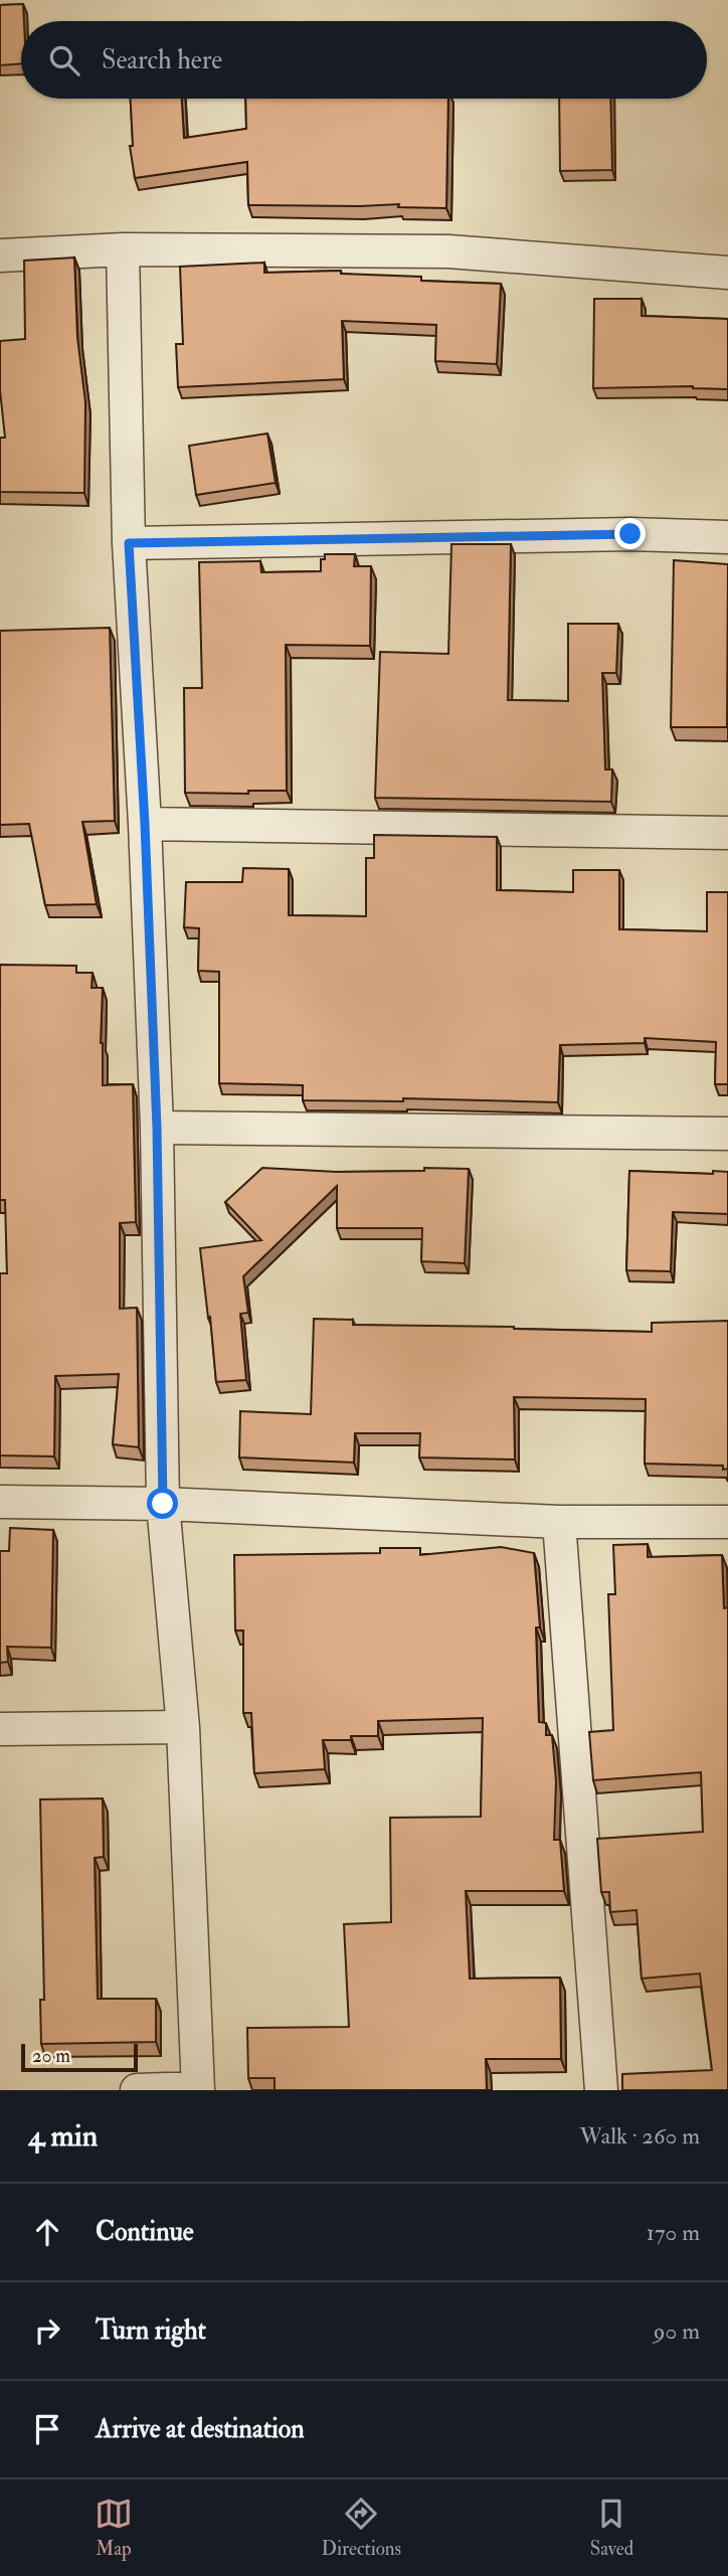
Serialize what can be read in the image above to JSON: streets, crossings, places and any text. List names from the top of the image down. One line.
{"scale_bar":"20 m","page":{"search":"Search here","scale":"20 m","heading":["4 min","Walk · 260 m"],"list":[["Continue","170 m"],["Turn right","90 m"],"Arrive at destination"],"nav":["Map","Directions","Saved"]}}
